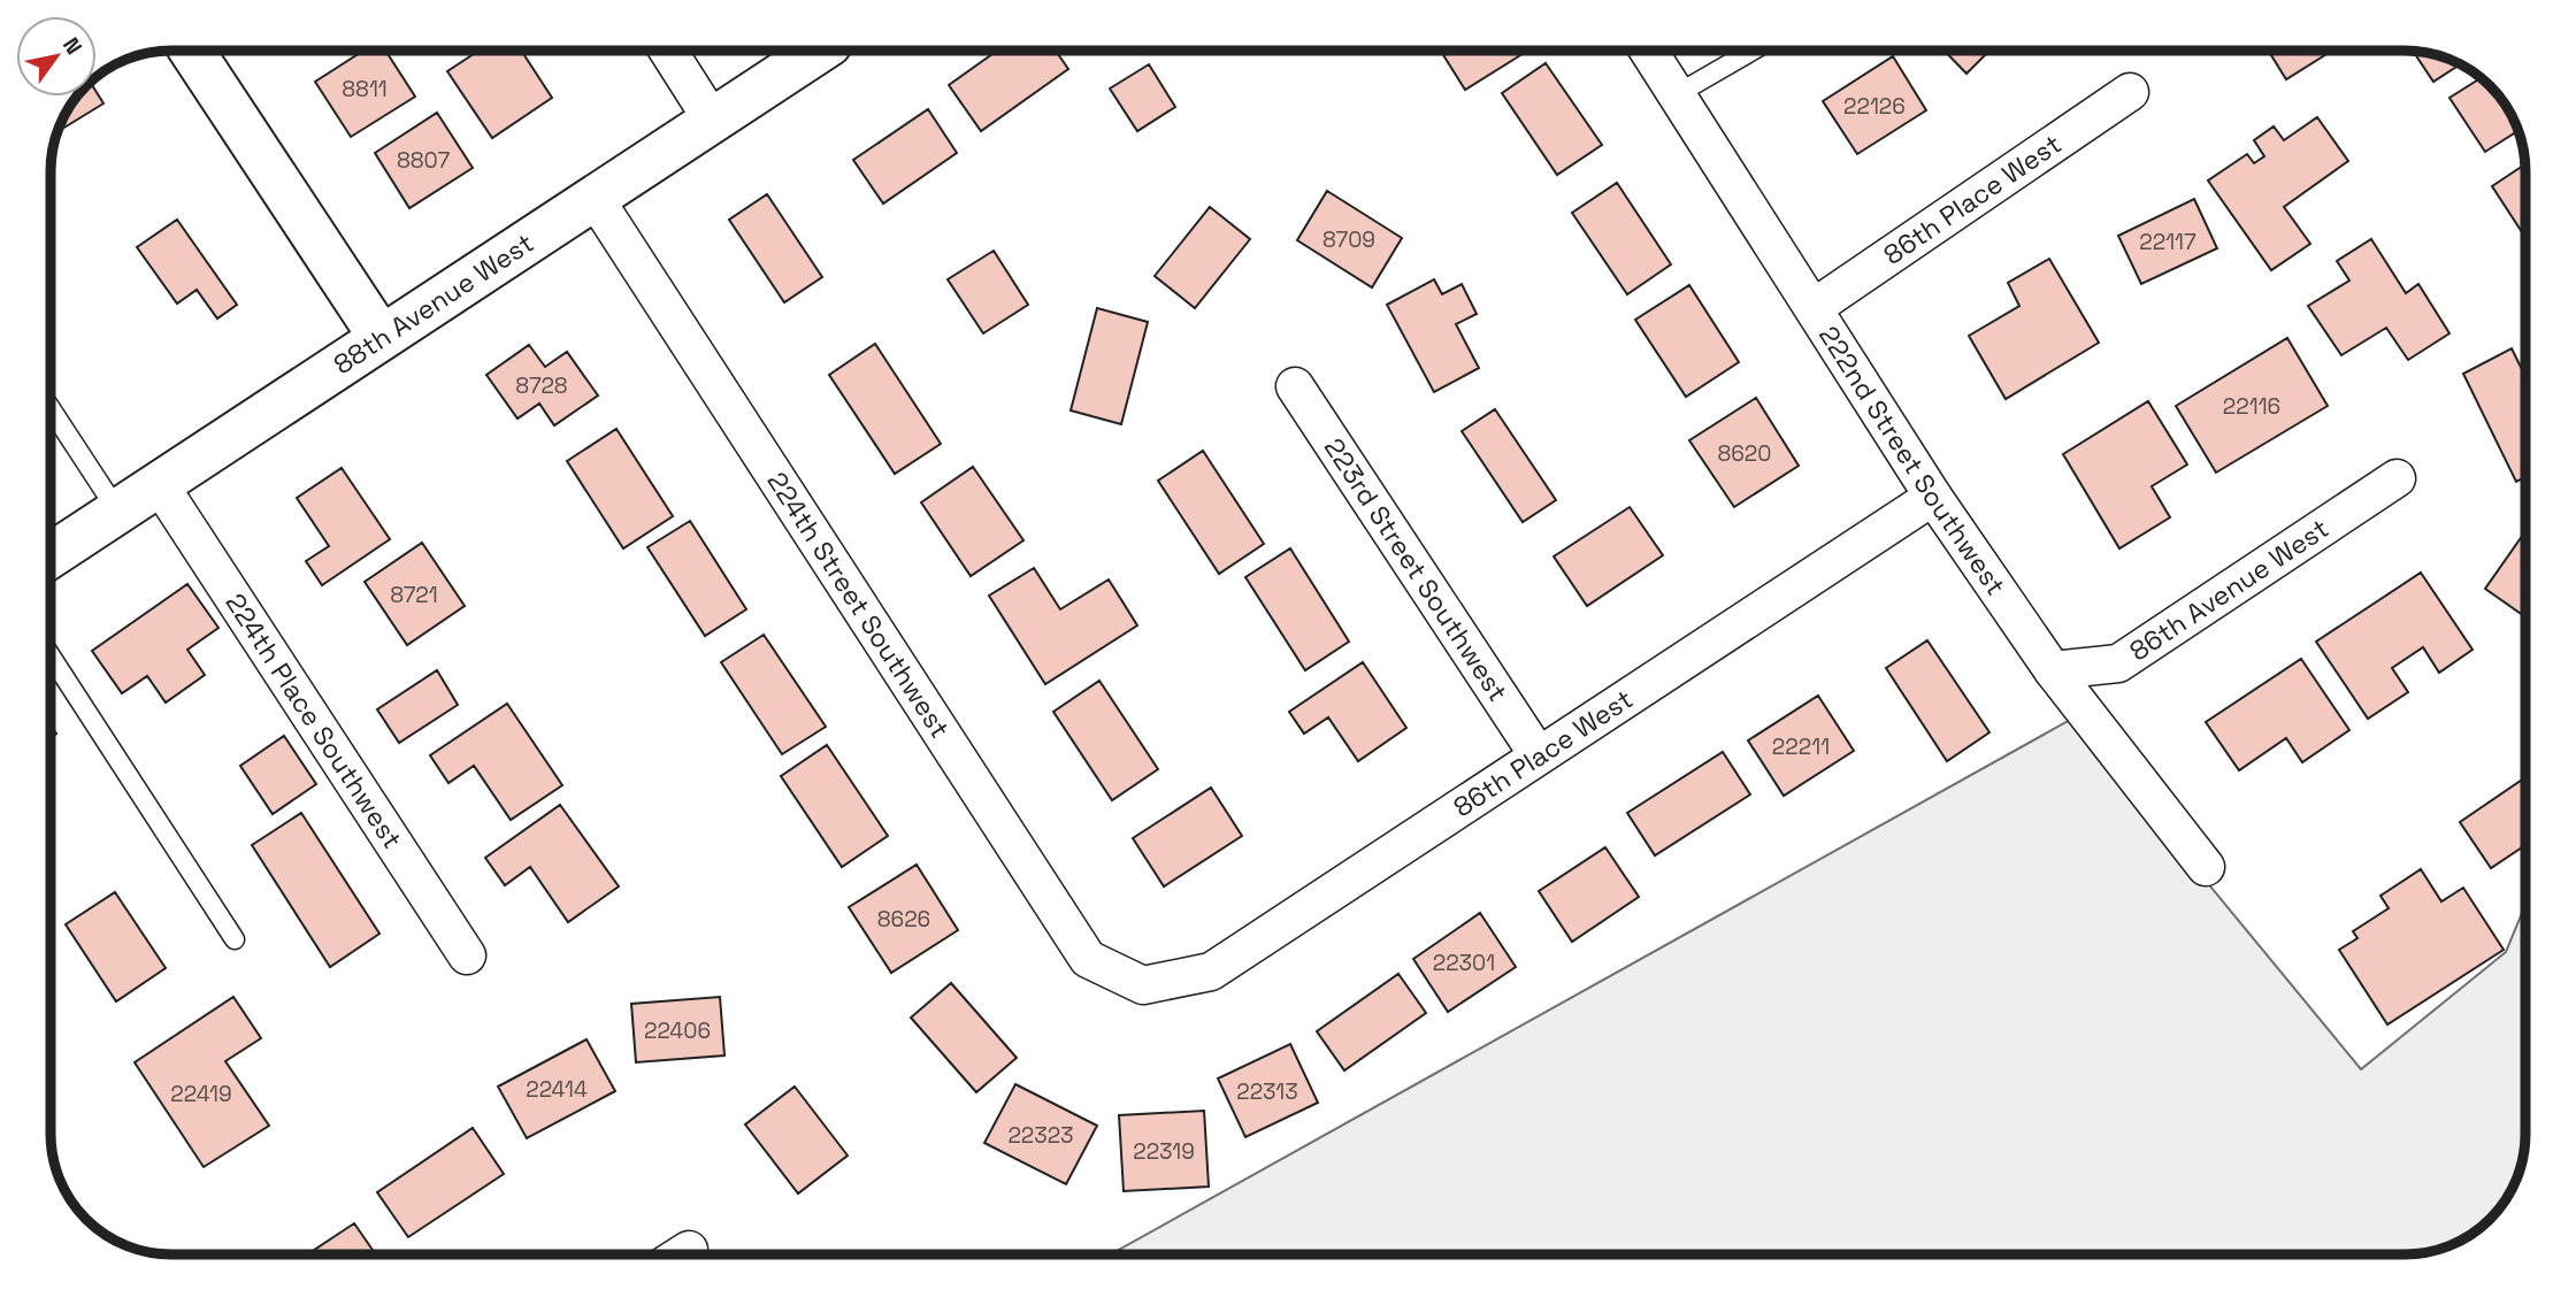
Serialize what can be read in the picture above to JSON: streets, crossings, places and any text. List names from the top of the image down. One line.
{"streets":{"street":["86th Place West","88th Avenue West","222nd Street Southwest","223rd Street Southwest","86th Avenue West","224th Street Southwest","224th Place Southwest"]},"crossings":[["86th Place West","222nd Street Southwest"],["86th Place West","223rd Street Southwest"],["86th Place West","224th Street Southwest"],["88th Avenue West","224th Street Southwest"],["88th Avenue West","224th Place Southwest"],["222nd Street Southwest","86th Avenue West"]],"house_numbers":["8811","22126","8807","8709","22117","8728","22116","8620","8721","22211","8626","22301","22406","22414","22313","22419","22323","22319"],"north":"top right"}
